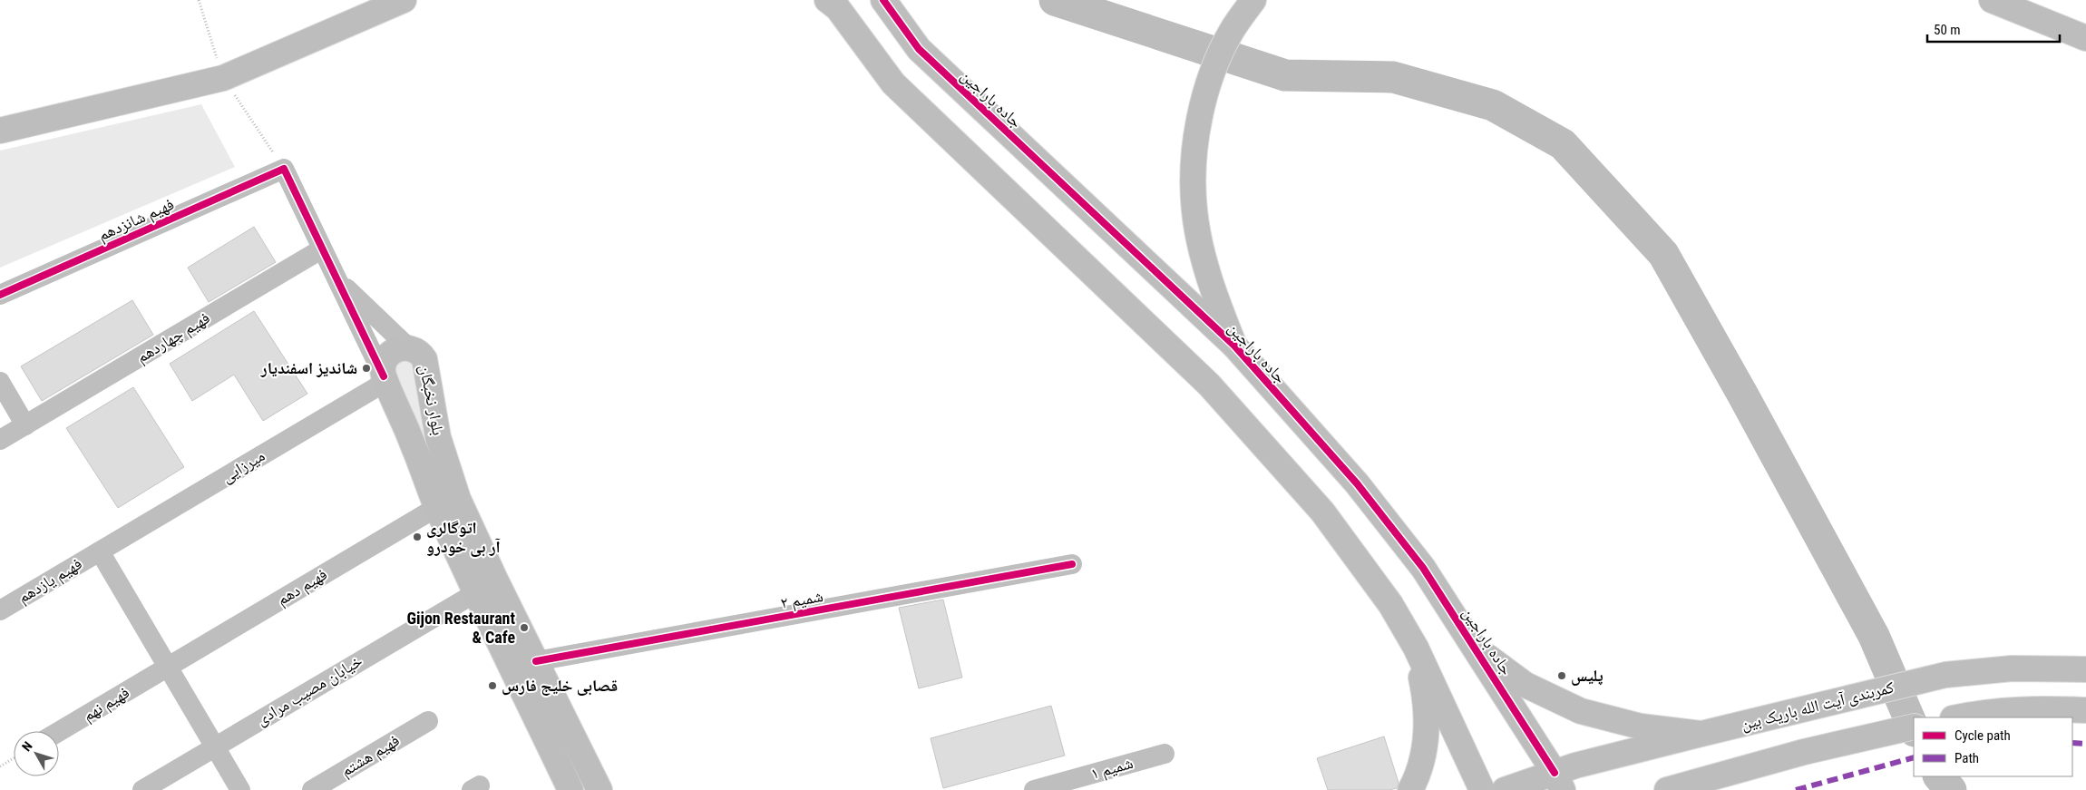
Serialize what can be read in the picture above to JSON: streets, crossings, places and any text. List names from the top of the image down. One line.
{"streets":{"main road":["جاده باراجین","بلوار نخبگان","کمربندی آیت الله باریک بین"],"street":["فهیم شانزدهم","فهیم چهاردهم","میرزایی","فهیم یازدهم","فهیم دهم","شمیم ۲","خیابان مصیب مرادی","فهیم نهم","فهیم هشتم","شمیم ۱"]},"crossings":[["جاده باراجین","کمربندی آیت الله باریک بین"],["فهیم شانزدهم","فهیم چهاردهم"],["بلوار نخبگان","میرزایی"],["بلوار نخبگان","فهیم دهم"],["بلوار نخبگان","شمیم ۲"],["بلوار نخبگان","خیابان مصیب مرادی"],["میرزایی","فهیم یازدهم"],["فهیم دهم","فهیم نهم"]],"places":["شاندیز اسفندیار","اتوگالری آر بی خودرو","Gijon Restaurant & Cafe","پلیس","قصابی خلیج فارس"],"legend":["Cycle path","Path"],"scale_bar":"50 m","north":"top left"}
